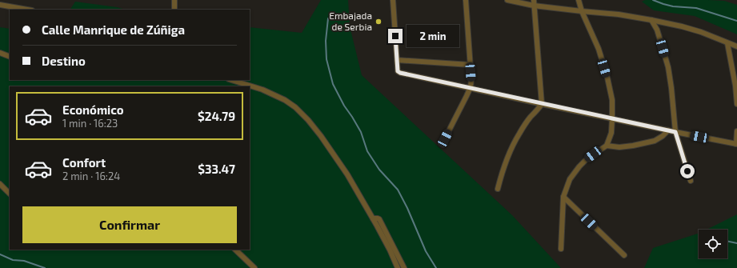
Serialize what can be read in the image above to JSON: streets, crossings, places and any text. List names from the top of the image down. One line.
{"places":["Embajada de Serbia"],"page":{"banner":["Calle Manrique de Zúñiga","Destino"],"bubble":"2 min","list":[{"name":"Económico","note":"1 min · 16:23","value":"$24.79"},{"name":"Confort","note":"2 min · 16:24","value":"$33.47"}],"buttons":"Confirmar"}}
